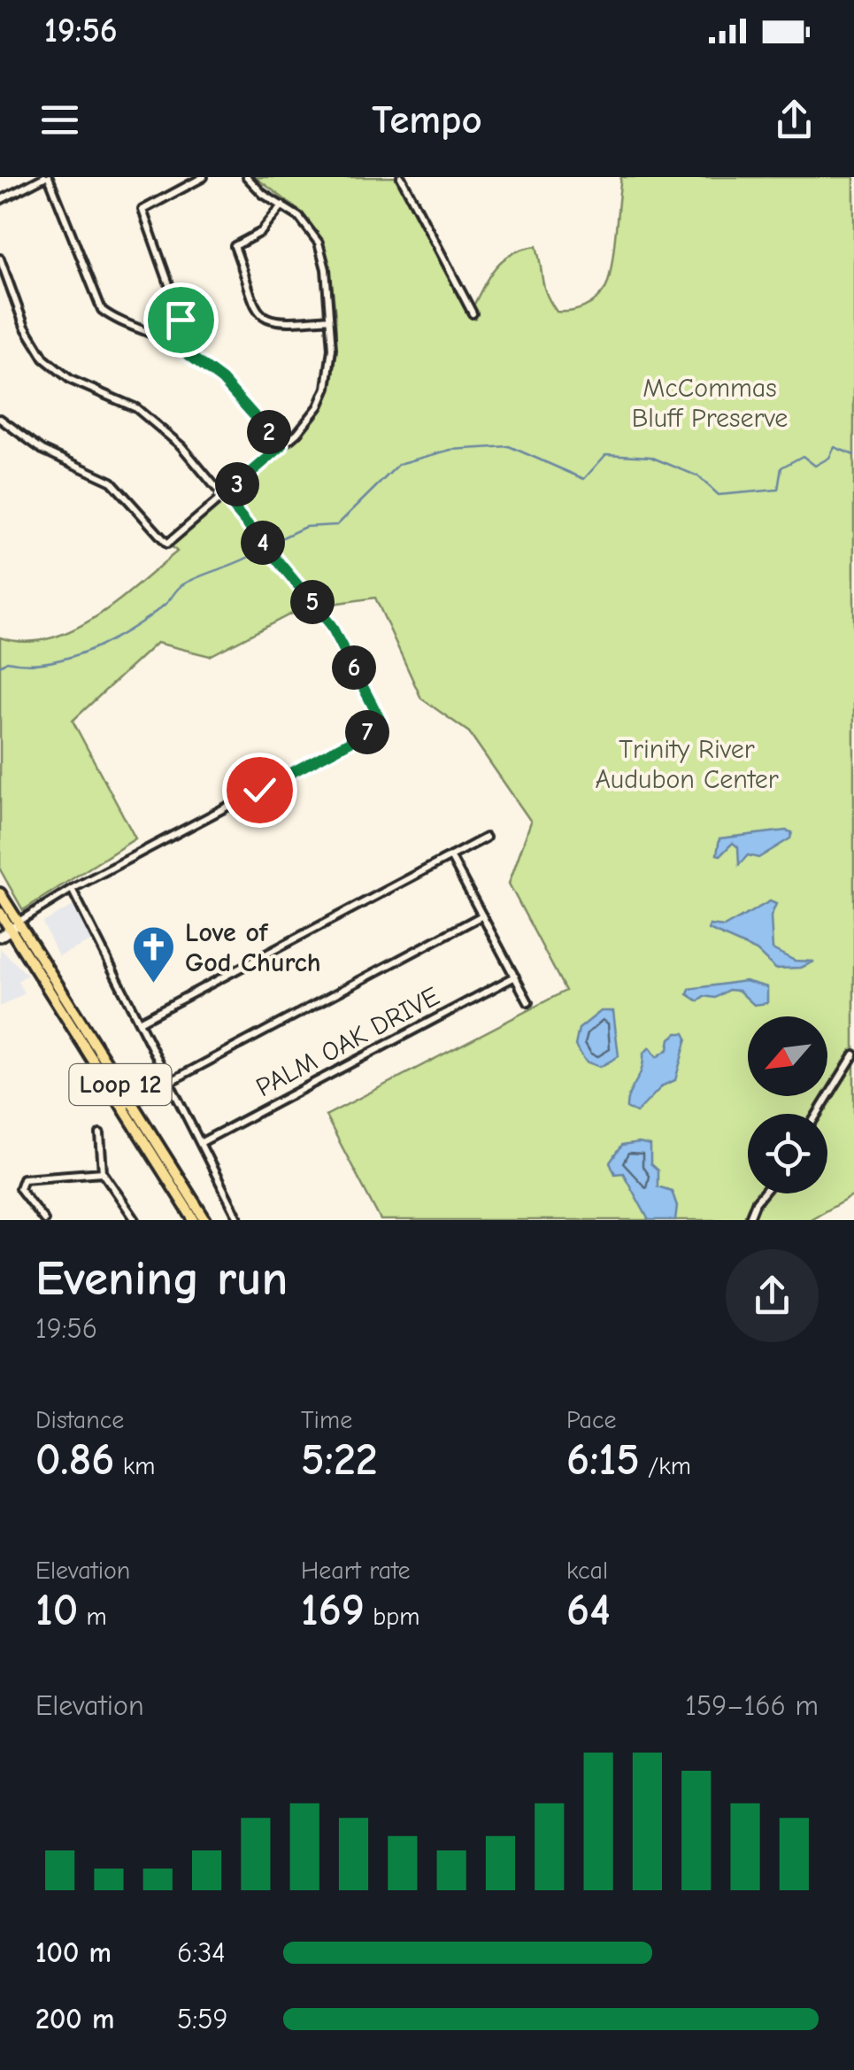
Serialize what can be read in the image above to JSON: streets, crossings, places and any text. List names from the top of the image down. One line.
{"streets":{"main road":["Loop 12"],"street":["PALM OAK DRIVE"]},"parks":["McCommas Bluff Preserve","Trinity River Audubon Center"],"places":{"church":["Love of God Church"]},"north":"bottom left","page":{"status":"19:56","header":"Tempo","pins":["2","3","4","5","6","7"],"heading":["Evening run","19:56"],"stats":[["Distance","0.86 km"],["Time","5:22"],["Pace","6:15 /km"],["Elevation","10 m"],["Heart rate","169 bpm"],["kcal","64"]],"chart":["Elevation","159–166 m"],"list":[{"name":"100 m","note":"6:34"},{"name":"200 m","note":"5:59"}]}}
